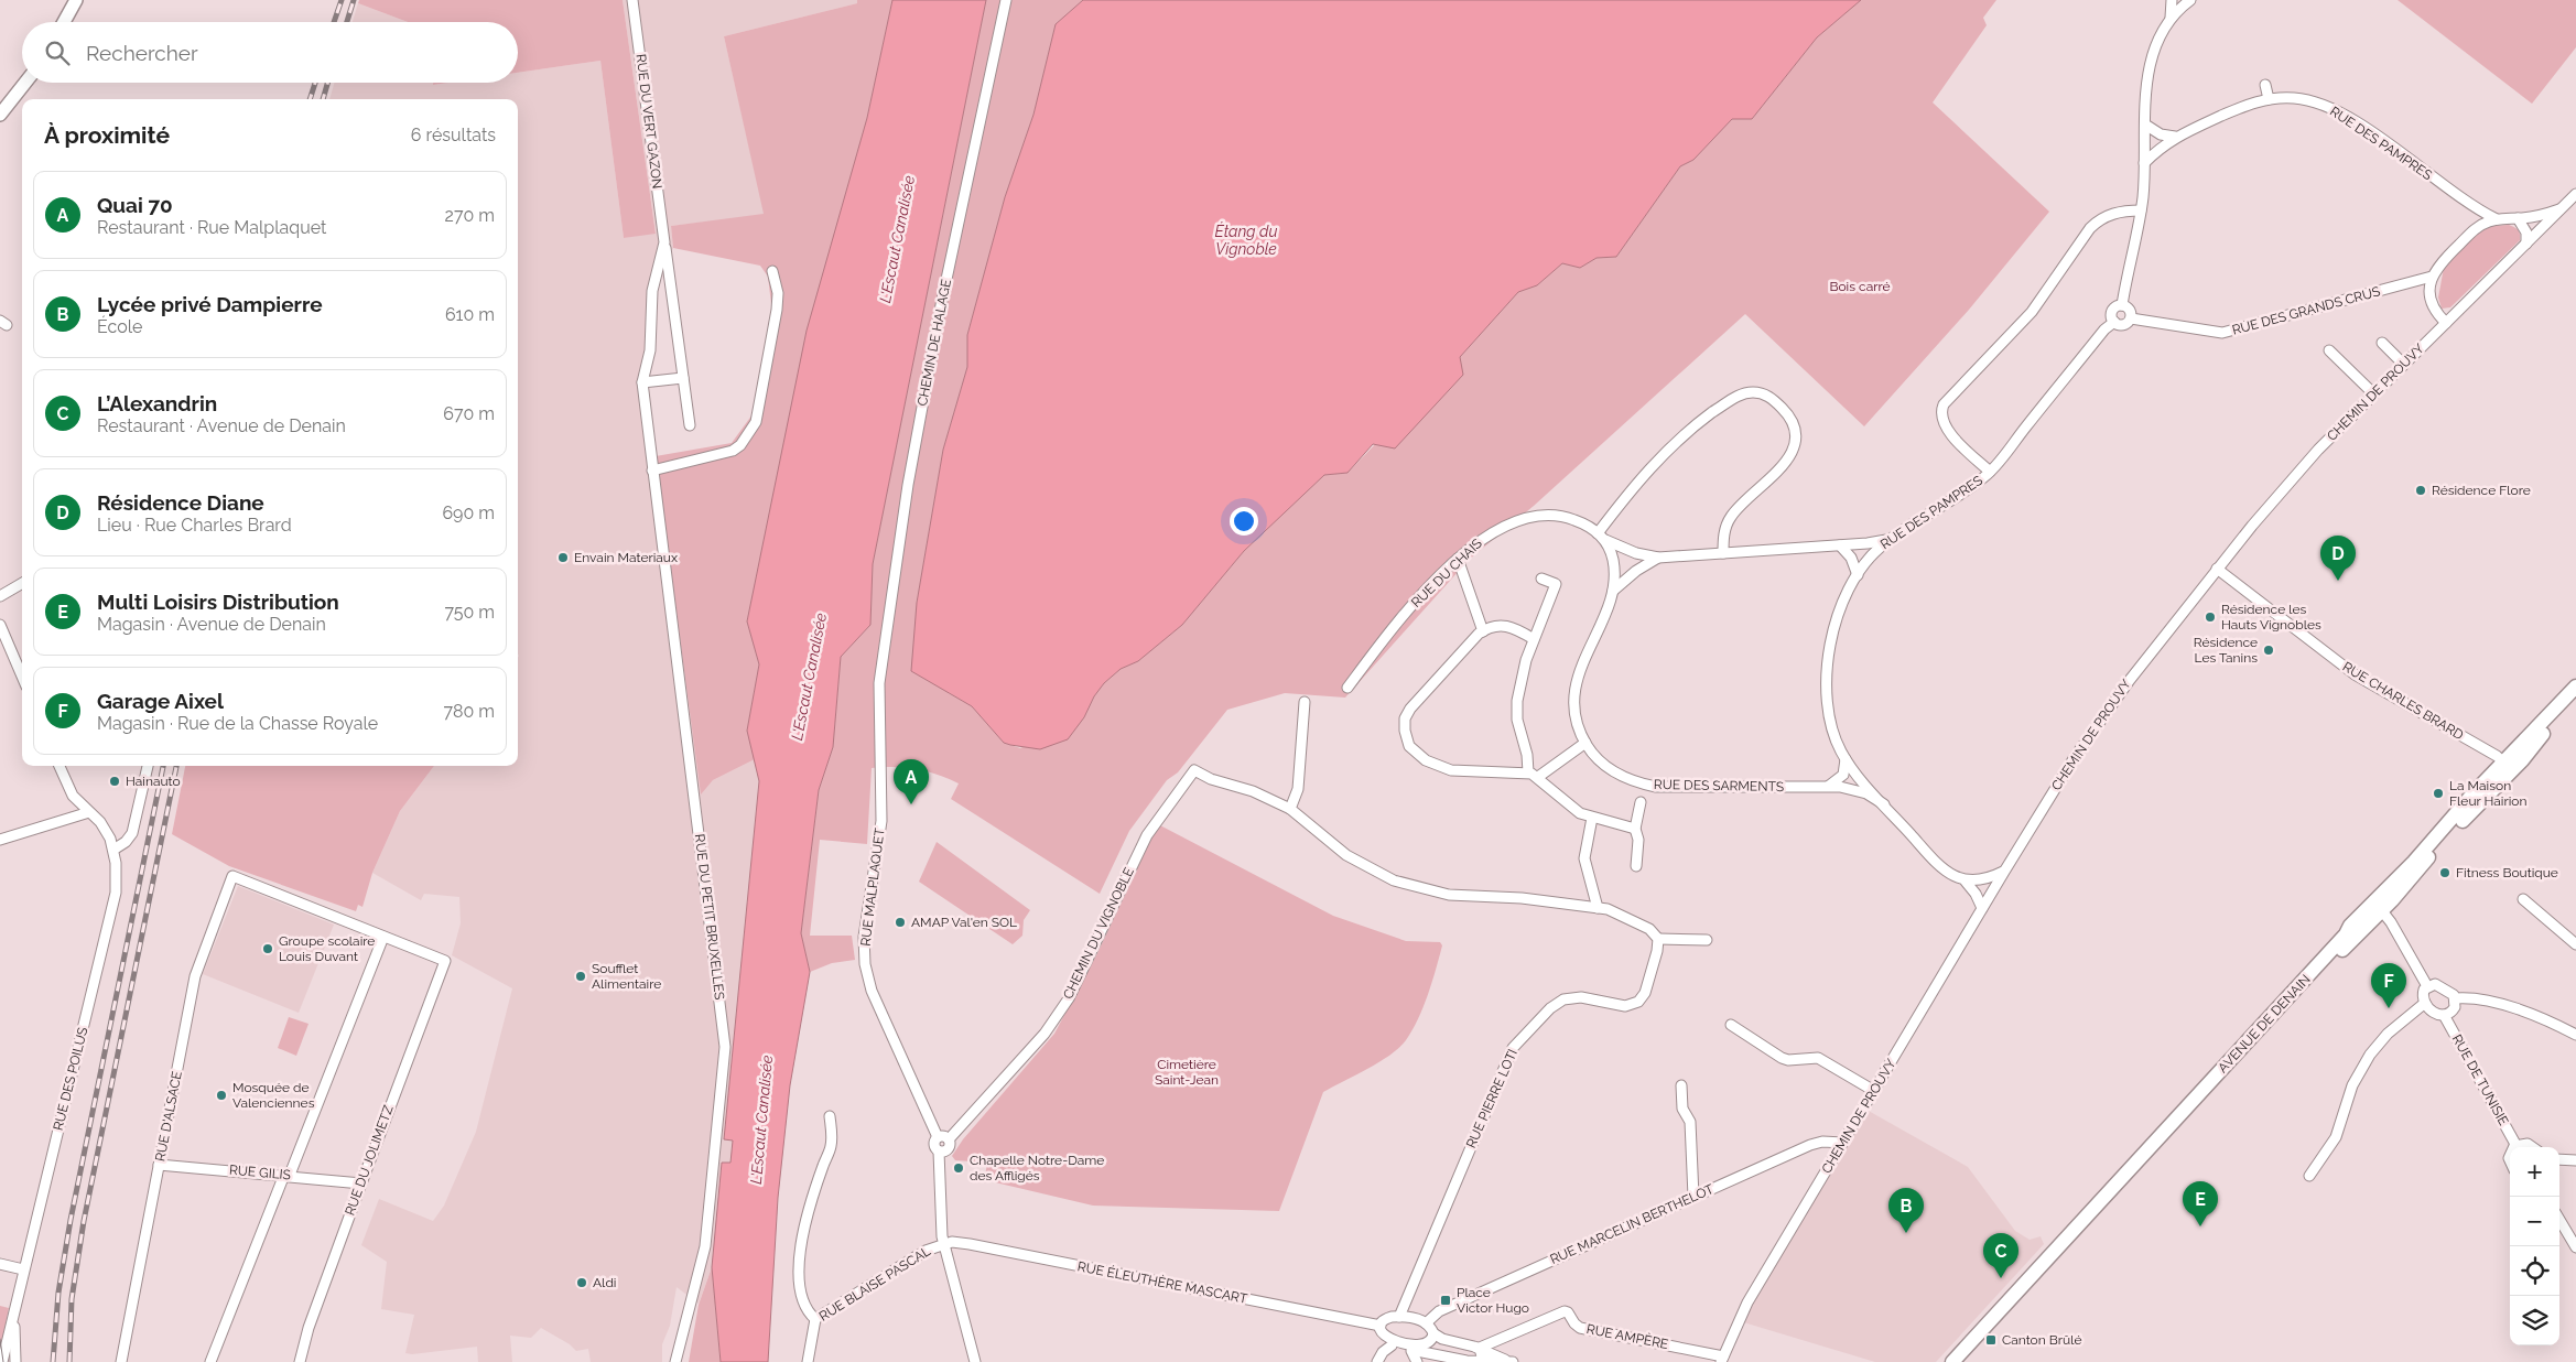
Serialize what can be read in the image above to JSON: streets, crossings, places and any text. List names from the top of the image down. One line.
{"streets":{"main road":["AVENUE DE DENAIN"],"street":["RUE DU VERT GAZON","RUE DES PAMPRES","RUE DES GRANDS CRUS","CHEMIN DE HALAGE","CHEMIN DE PROUVY","RUE DU CHAIS","RUE CHARLES BRARD","RUE DES SARMENTS","RUE MALPLAQUET","RUE DU PETIT BRUXELLES","CHEMIN DU VIGNOBLE","RUE DES POILUS","RUE DE TUNISIE","RUE PIERRE LOTI","RUE D'ALSACE","RUE DU JOLIMETZ","RUE GILIS","RUE MARCELIN BERTHELOT","RUE ÉLEUTHÈRE MASCART","RUE BLAISE PASCAL","RUE AMPÈRE"]},"crossings":[["RUE DU VERT GAZON","RUE DU PETIT BRUXELLES"],["RUE DES PAMPRES","RUE DES GRANDS CRUS"],["RUE DES PAMPRES","CHEMIN DE PROUVY"],["RUE DES PAMPRES","RUE DU CHAIS"],["RUE DES PAMPRES","RUE DES SARMENTS"],["CHEMIN DE HALAGE","RUE MALPLAQUET"],["CHEMIN DE PROUVY","RUE CHARLES BRARD"],["CHEMIN DE PROUVY","RUE MARCELIN BERTHELOT"],["CHEMIN DE PROUVY","RUE AMPÈRE"],["RUE DU CHAIS","RUE DES SARMENTS"],["RUE CHARLES BRARD","AVENUE DE DENAIN"],["RUE MALPLAQUET","CHEMIN DU VIGNOBLE"],["RUE PIERRE LOTI","RUE MARCELIN BERTHELOT"],["RUE PIERRE LOTI","RUE ÉLEUTHÈRE MASCART"],["RUE D'ALSACE","RUE DU JOLIMETZ"],["RUE D'ALSACE","RUE GILIS"],["RUE DU JOLIMETZ","RUE GILIS"],["RUE MARCELIN BERTHELOT","RUE ÉLEUTHÈRE MASCART"],["RUE ÉLEUTHÈRE MASCART","RUE BLAISE PASCAL"]],"water":["Étang du Vignoble","L'Escaut Canalisée"],"parks":["Bois carré","Cimetière Saint-Jean"],"places":{"other":["Résidence Flore","Envain Materiaux","Résidence les Hauts Vignobles","Résidence Les Tanins","Hainauto","La Maison Fleur Hairion","Fitness Boutique","AMAP Val'en SOL","Groupe scolaire Louis Duvant","Soufflet Alimentaire","Mosquée de Valenciennes","Chapelle Notre-Dame des Affligés","Aldi"],"transit":["Place Victor Hugo","Canton Brûlé"]},"page":{"search":"Rechercher","heading":["À proximité","6 résultats"],"list":[{"mark":"A","name":"Quai 70","note":"Restaurant · Rue Malplaquet","value":"270 m"},{"mark":"B","name":"Lycée privé Dampierre","note":"École","value":"610 m"},{"mark":"C","name":"L’Alexandrin","note":"Restaurant · Avenue de Denain","value":"670 m"},{"mark":"D","name":"Résidence Diane","note":"Lieu · Rue Charles Brard","value":"690 m"},{"mark":"E","name":"Multi Loisirs Distribution","note":"Magasin · Avenue de Denain","value":"750 m"},{"mark":"F","name":"Garage Aixel","note":"Magasin · Rue de la Chasse Royale","value":"780 m"}],"pins":["D","A","F","E","B","C"],"map_buttons":["+","−"]}}
